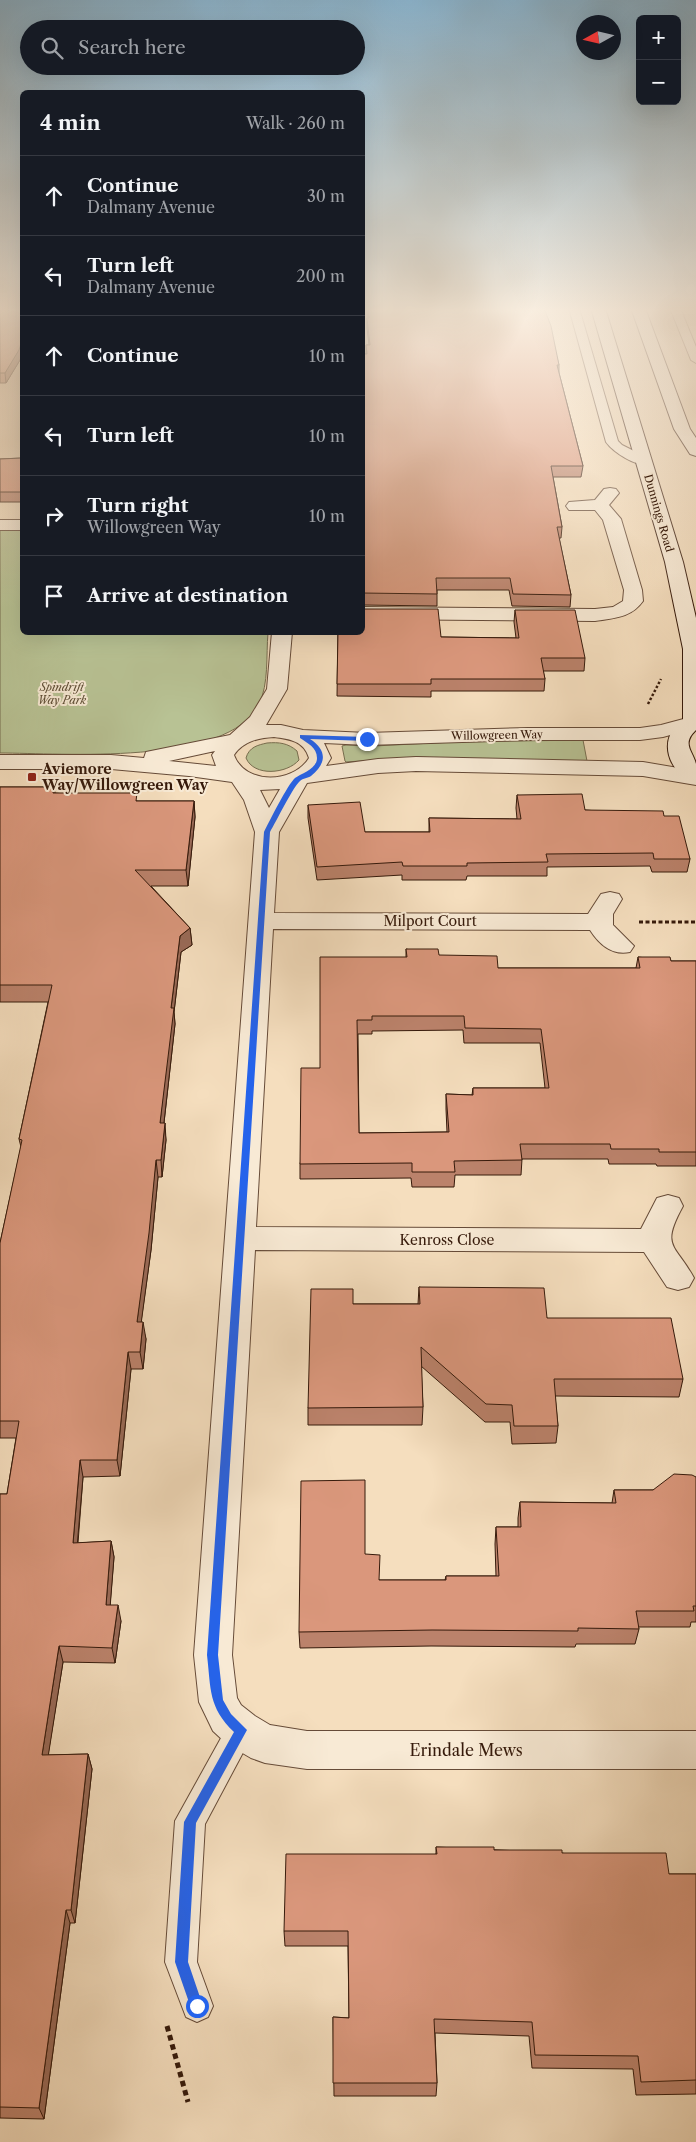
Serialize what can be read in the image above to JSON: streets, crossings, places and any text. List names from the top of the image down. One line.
{"streets":{"street":["Dunnings Road","Willowgreen Way","Milport Court","Kenross Close","Erindale Mews"]},"crossings":[["Dunnings Road","Willowgreen Way"],["Milport Court","Erindale Mews"],["Kenross Close","Erindale Mews"]],"parks":["Spindrift Way Park"],"places":{"transit":["Aviemore Way/Willowgreen Way"]},"north":"left","page":{"map_buttons":["+","−"],"search":"Search here","heading":["4 min","Walk · 260 m"],"list":[["Continue","Dalmany Avenue","30 m"],["Turn left","Dalmany Avenue","200 m"],["Continue","10 m"],["Turn left","10 m"],["Turn right","Willowgreen Way","10 m"],"Arrive at destination"]}}
